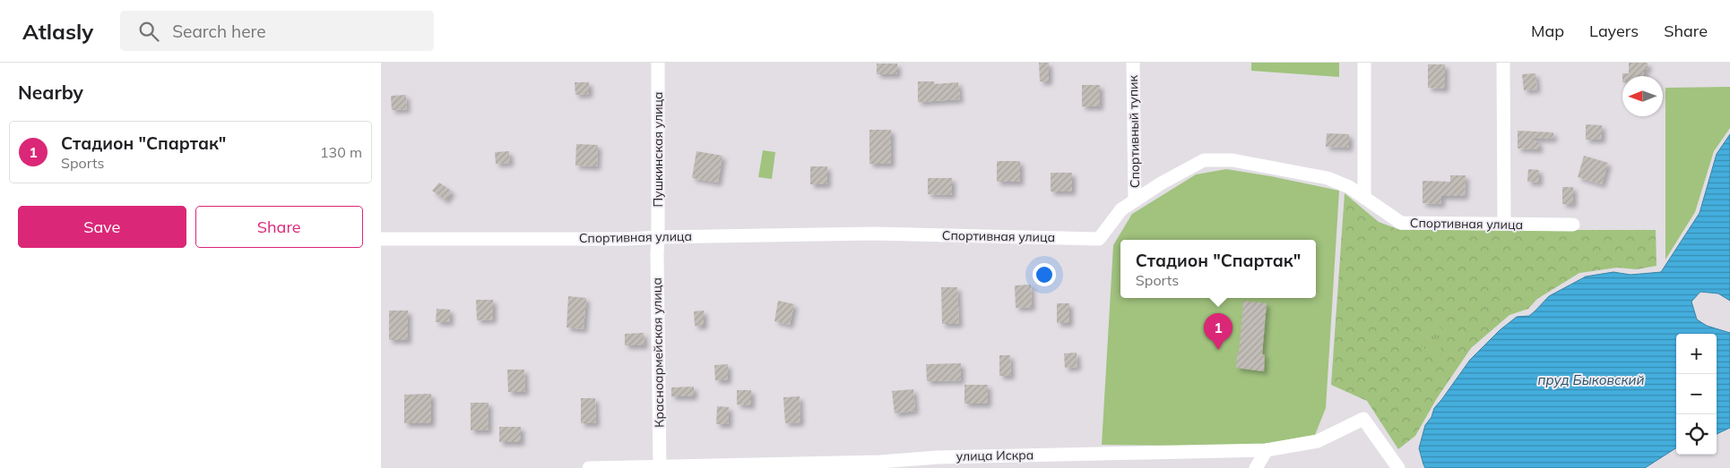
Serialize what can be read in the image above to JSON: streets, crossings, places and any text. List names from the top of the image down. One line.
{"streets":{"street":["Спортивный тупик","Пушкинская улица","Спортивная улица","Красноармейская улица","улица Искра"]},"crossings":[["Спортивный тупик","Спортивная улица"],["Пушкинская улица","Спортивная улица"],["Пушкинская улица","Красноармейская улица"],["Спортивная улица","Красноармейская улица"],["Красноармейская улица","улица Искра"]],"water":["пруд Быковский"],"north":"left","page":{"header":"Atlasly","search":"Search here","nav":["Map","Layers","Share"],"heading":"Nearby","list":[{"mark":"1","name":"Стадион \"Спартак\"","note":"Sports","value":"130 m"}],"buttons":["Save","Share"],"popup":["Стадион \"Спартак\"","Sports"],"pins":"1","map_buttons":["+","−"]}}
